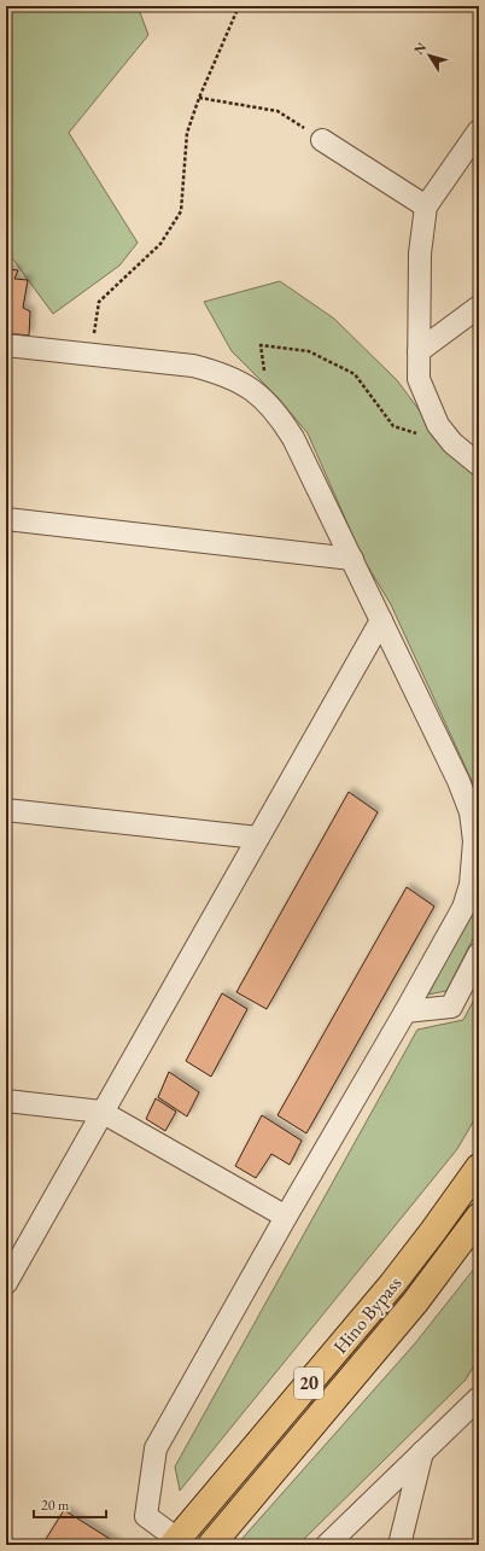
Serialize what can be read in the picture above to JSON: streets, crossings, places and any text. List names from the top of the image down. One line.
{"streets":{"highway":["Hino Bypass","20"]},"scale_bar":"20 m","north":"top left"}
